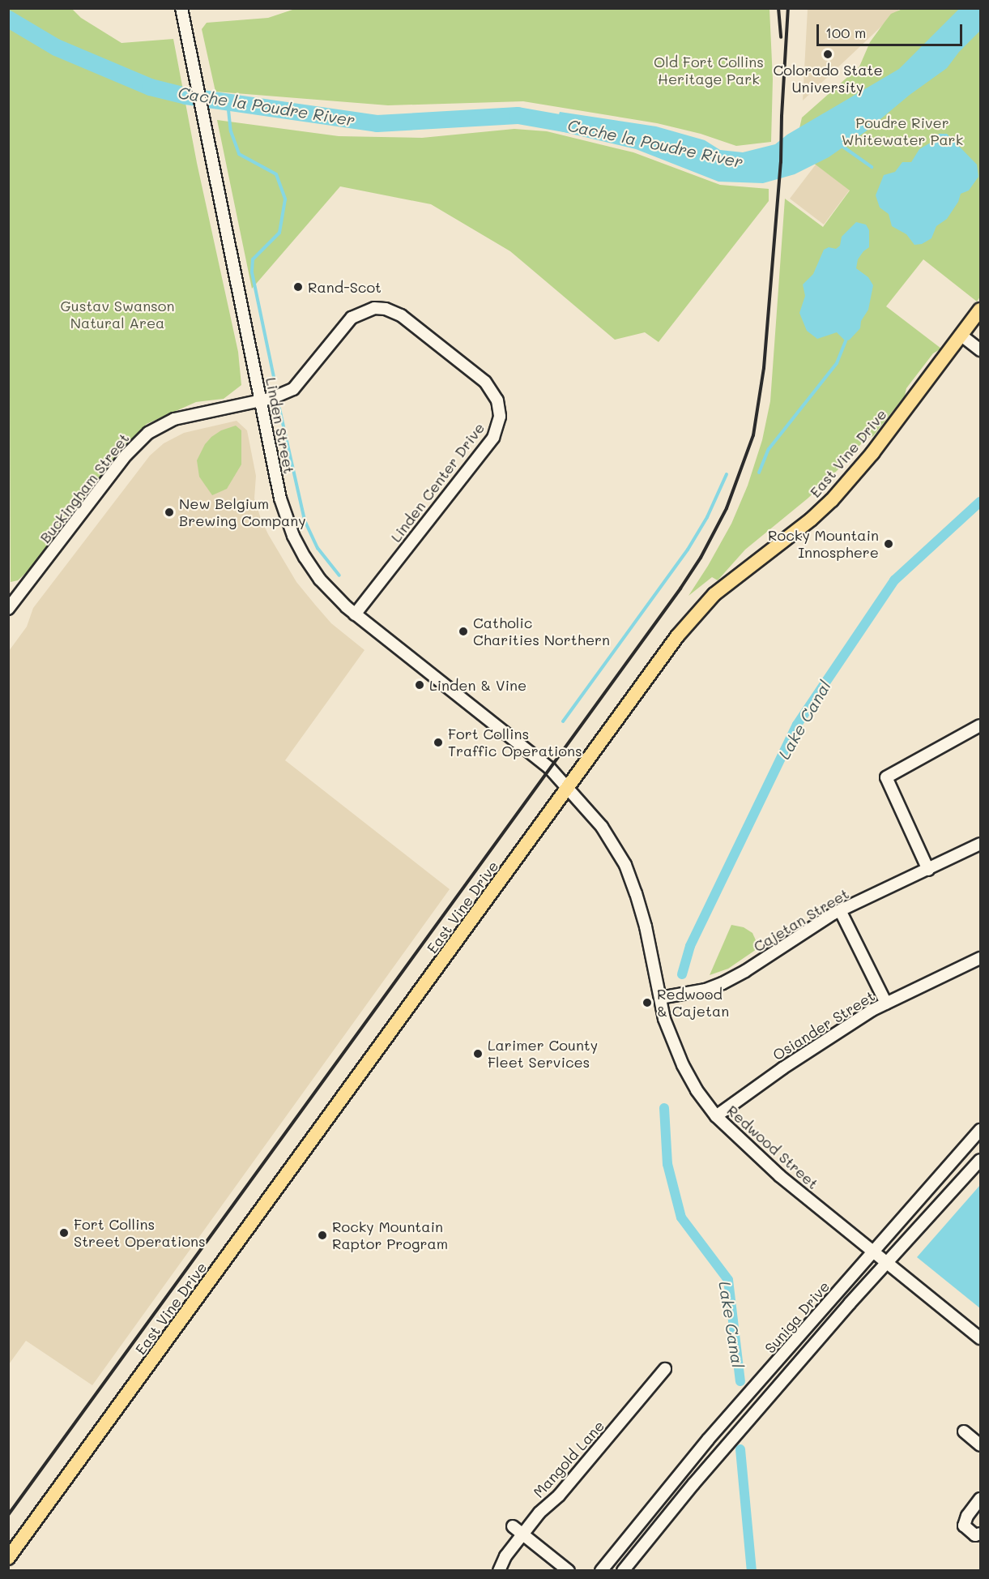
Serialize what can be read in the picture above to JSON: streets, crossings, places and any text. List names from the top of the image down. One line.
{"streets":{"main road":["East Vine Drive"],"street":["Linden Street","Linden Center Drive","Buckingham Street","Cajetan Street","Osiander Street","Redwood Street","Suniga Drive","Mangold Lane"]},"crossings":[["Linden Street","East Vine Drive"],["Linden Street","Linden Center Drive"],["Linden Street","Buckingham Street"],["Linden Street","Redwood Street"],["East Vine Drive","Redwood Street"],["Linden Center Drive","Buckingham Street"],["Cajetan Street","Redwood Street"],["Osiander Street","Redwood Street"],["Redwood Street","Suniga Drive"]],"water":["Cache la Poudre River","Lake Canal"],"parks":["Old Fort Collins Heritage Park","Poudre River Whitewater Park","Gustav Swanson Natural Area"],"places":["Colorado State University","Rand-Scot","New Belgium Brewing Company","Rocky Mountain Innosphere","Catholic Charities Northern","Linden & Vine","Fort Collins Traffic Operations","Redwood & Cajetan","Larimer County Fleet Services","Fort Collins Street Operations","Rocky Mountain Raptor Program"],"scale_bar":"100 m"}
